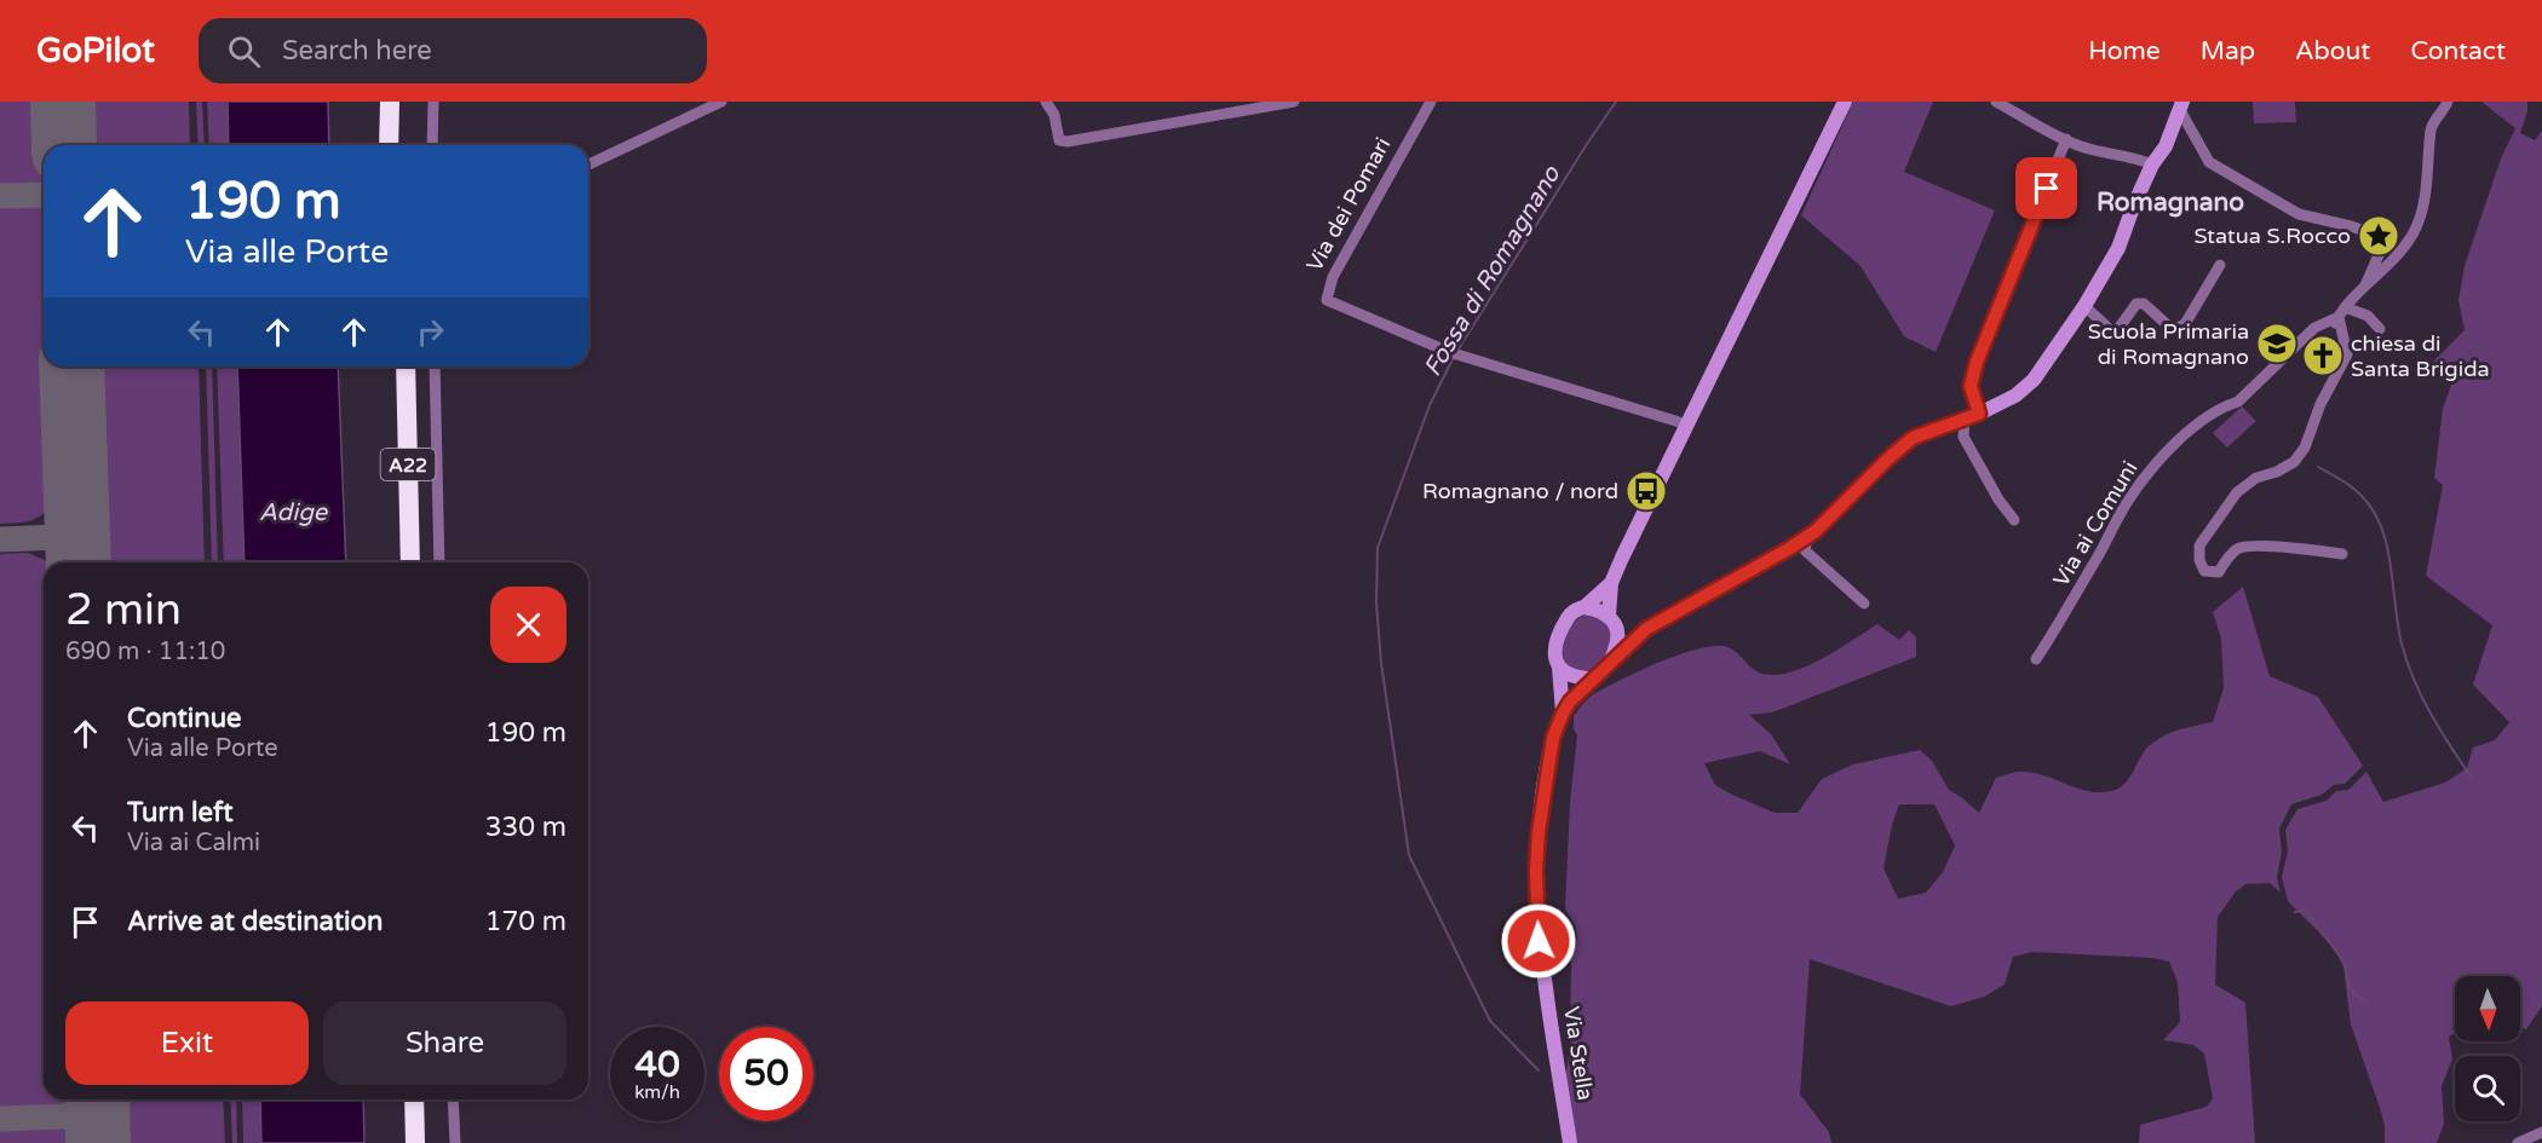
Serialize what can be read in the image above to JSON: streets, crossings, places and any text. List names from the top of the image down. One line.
{"streets":{"highway":["A22"],"main road":["Via Stella"],"street":["Via dei Pomari","Via ai Comuni"]},"districts":["Romagnano"],"water":["Fossa di Romagnano","Adige"],"places":{"place":["Statua S.Rocco"],"school or university":["Scuola Primaria di Romagnano"],"church":["chiesa di Santa Brigida"],"bus stop":["Romagnano / nord"]},"north":"bottom","page":{"header":"GoPilot","search":"Search here","nav":["Home","Map","About","Contact"],"turn":["190 m","Via alle Porte"],"heading":["2 min","690 m · 11:10"],"list":[{"name":"Continue","note":"Via alle Porte","value":"190 m"},{"name":"Turn left","note":"Via ai Calmi","value":"330 m"},{"name":"Arrive at destination","value":"170 m"}],"buttons":["Exit","Share"],"speed":"40 km/h","limit":"50"}}
